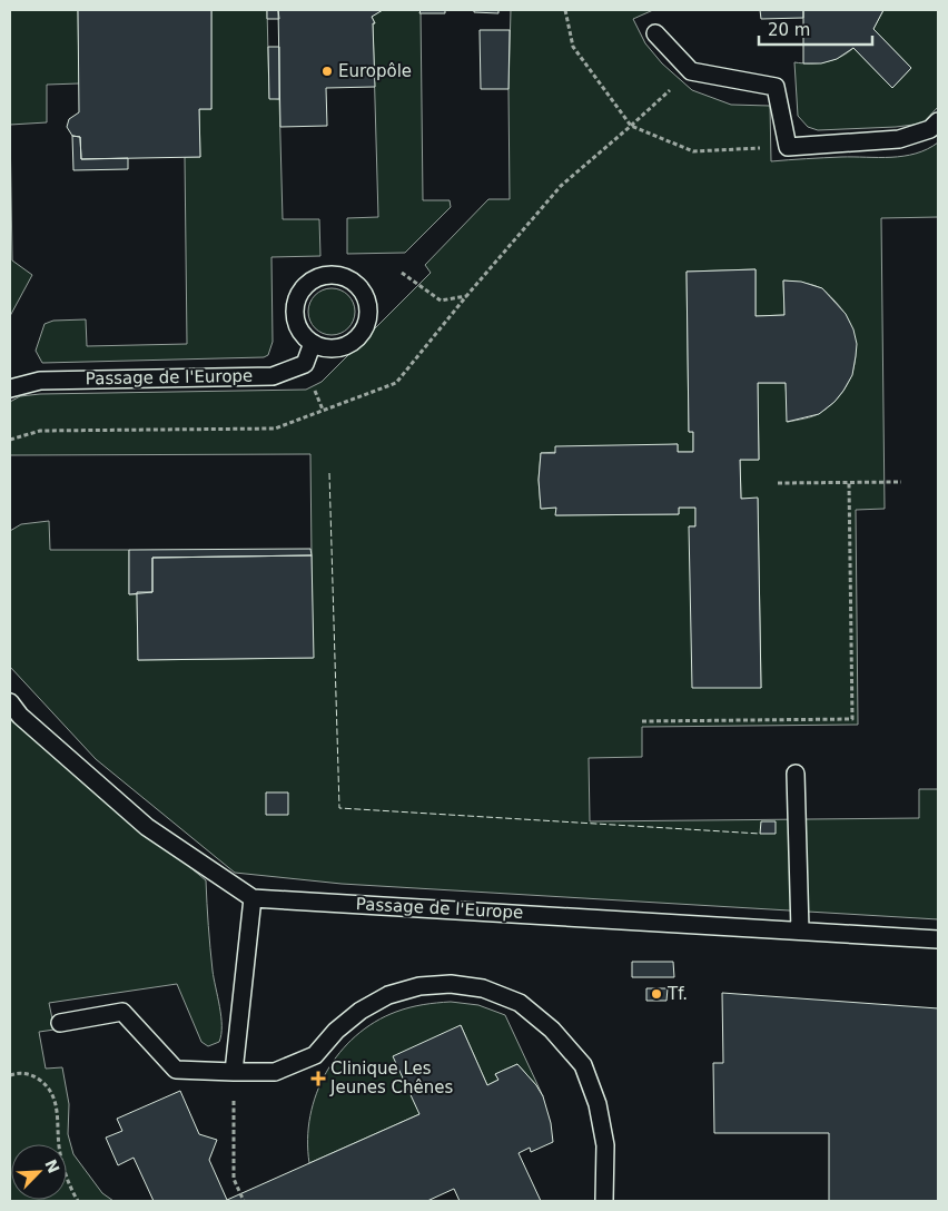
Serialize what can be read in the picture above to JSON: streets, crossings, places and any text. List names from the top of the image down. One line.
{"streets":{"lane":["Passage de l'Europe"]},"places":{"other":["Europôle","Tf."],"health":["Clinique Les Jeunes Chênes"]},"scale_bar":"20 m","north":"top right"}
